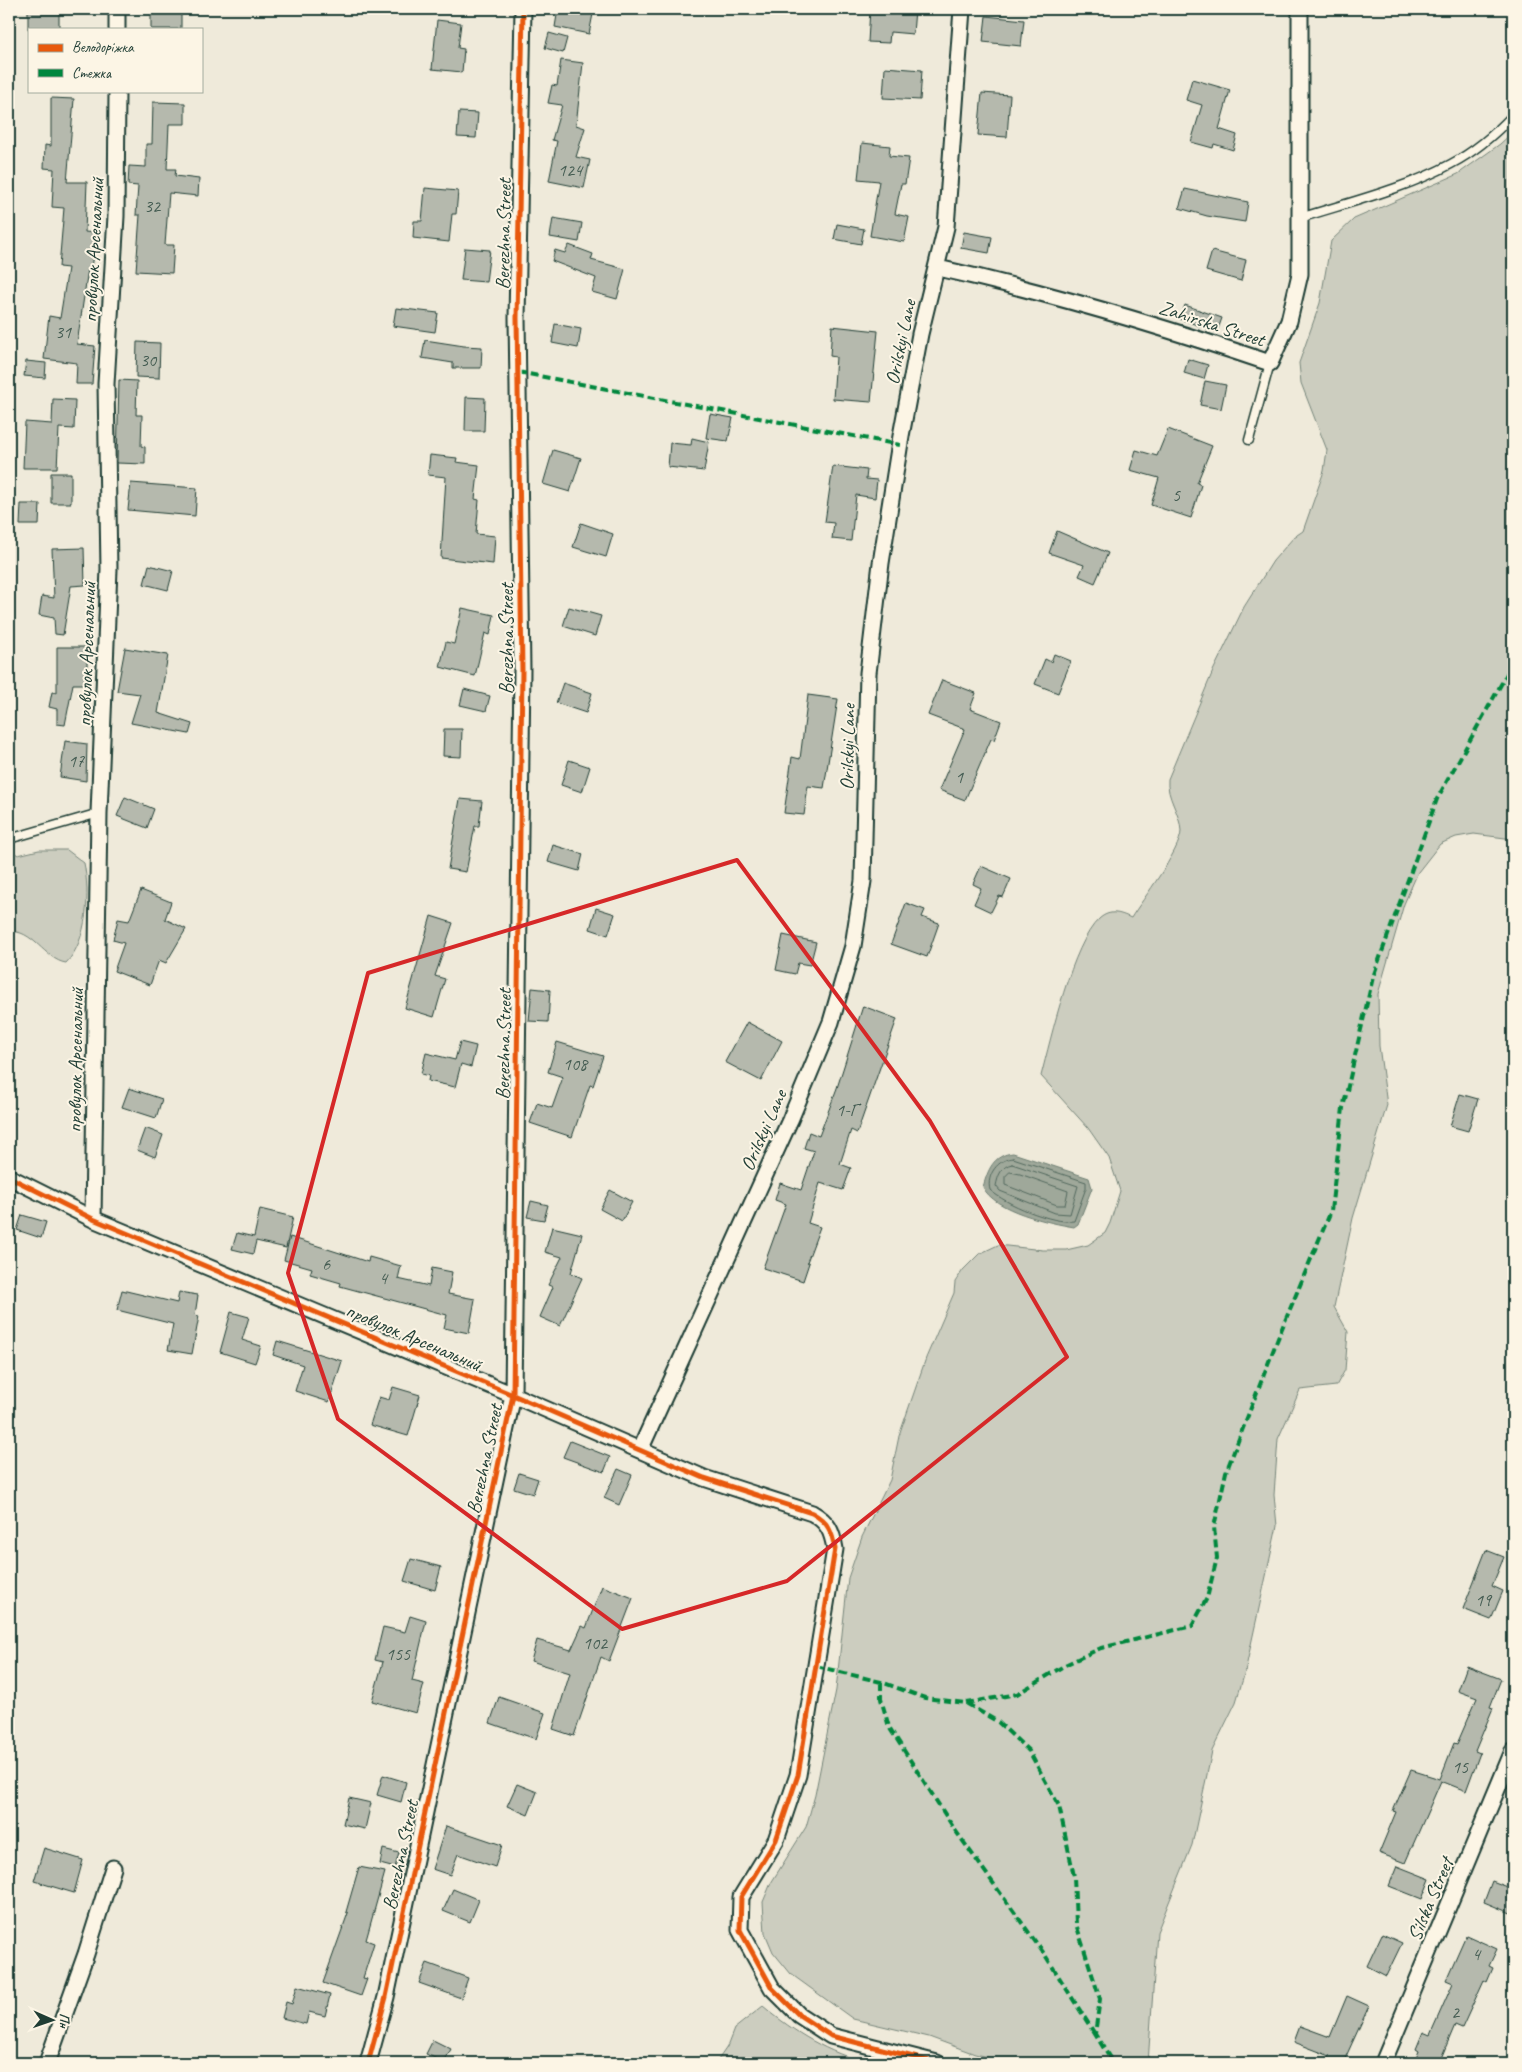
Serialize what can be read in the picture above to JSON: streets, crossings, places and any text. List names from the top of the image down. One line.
{"streets":{"street":["Berezhna Street","провулок Арсенальний","Zahirska Street","Orilskyi Lane","Silska Street"]},"crossings":[["Berezhna Street","провулок Арсенальний"],["провулок Арсенальний","Orilskyi Lane"],["Zahirska Street","Orilskyi Lane"]],"house_numbers":["124","32","31","30","5","17","1","108","1-Г","6","4","19","102","155","15","4","2"],"legend":["Велодоріжка","Стежка"],"north":"right"}
